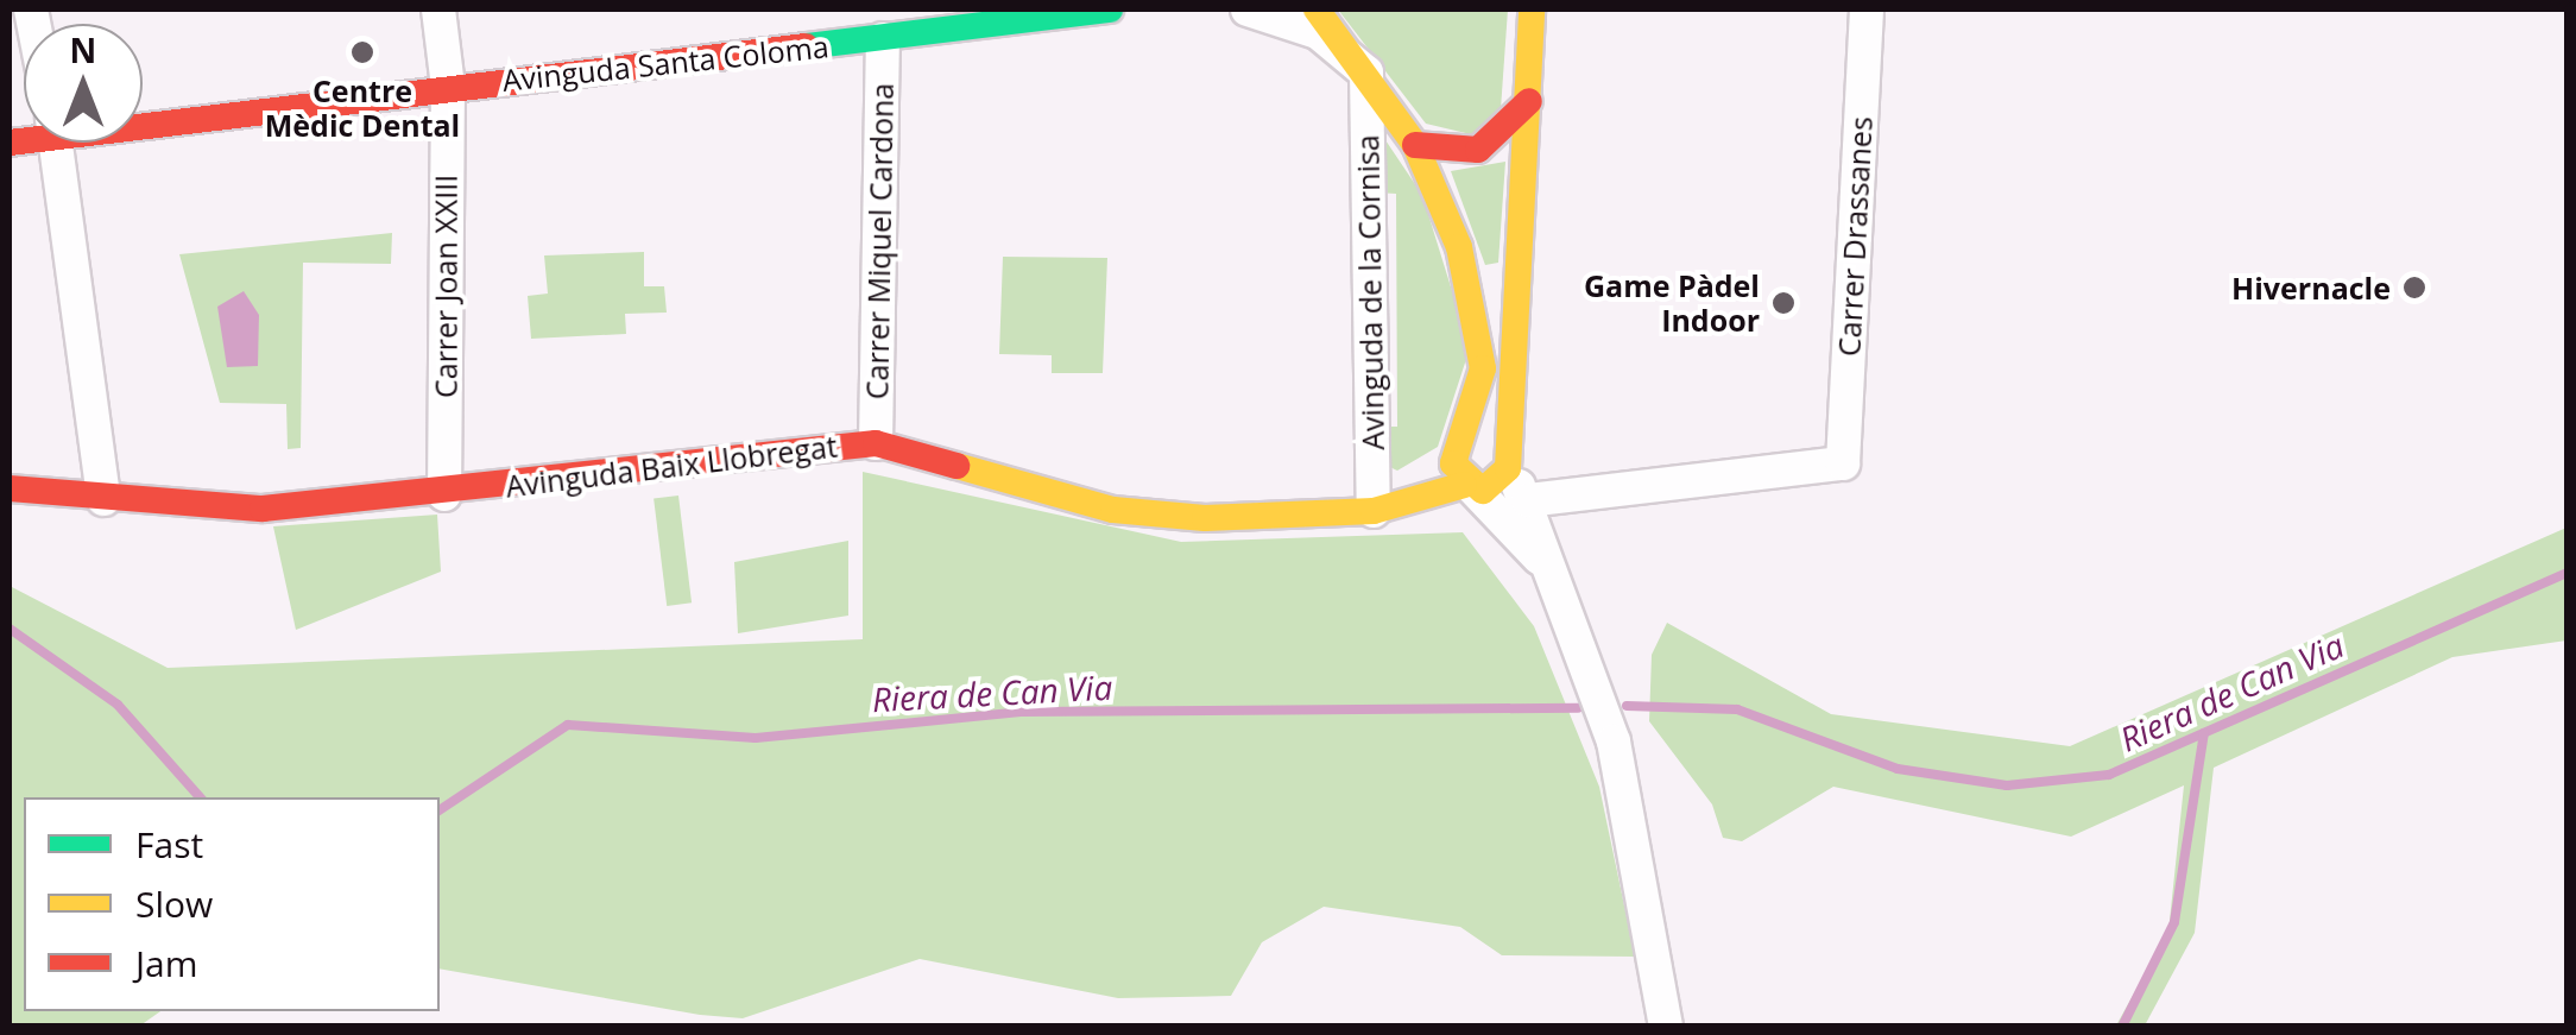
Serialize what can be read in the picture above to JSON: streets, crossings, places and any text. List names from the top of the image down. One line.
{"streets":{"street":["Avinguda Santa Coloma","Carrer Drassanes","Carrer Miquel Cardona","Carrer Joan XXIII","Avinguda de la Cornisa","Avinguda Baix Llobregat"]},"crossings":[["Avinguda Santa Coloma","Carrer Miquel Cardona"],["Avinguda Santa Coloma","Carrer Joan XXIII"],["Carrer Miquel Cardona","Avinguda Baix Llobregat"],["Carrer Joan XXIII","Avinguda Baix Llobregat"],["Avinguda de la Cornisa","Avinguda Baix Llobregat"]],"water":["Riera de Can Via"],"places":["Centre Mèdic Dental","Hivernacle","Game Pàdel Indoor"],"legend":["Fast","Slow","Jam"],"north":"top"}
